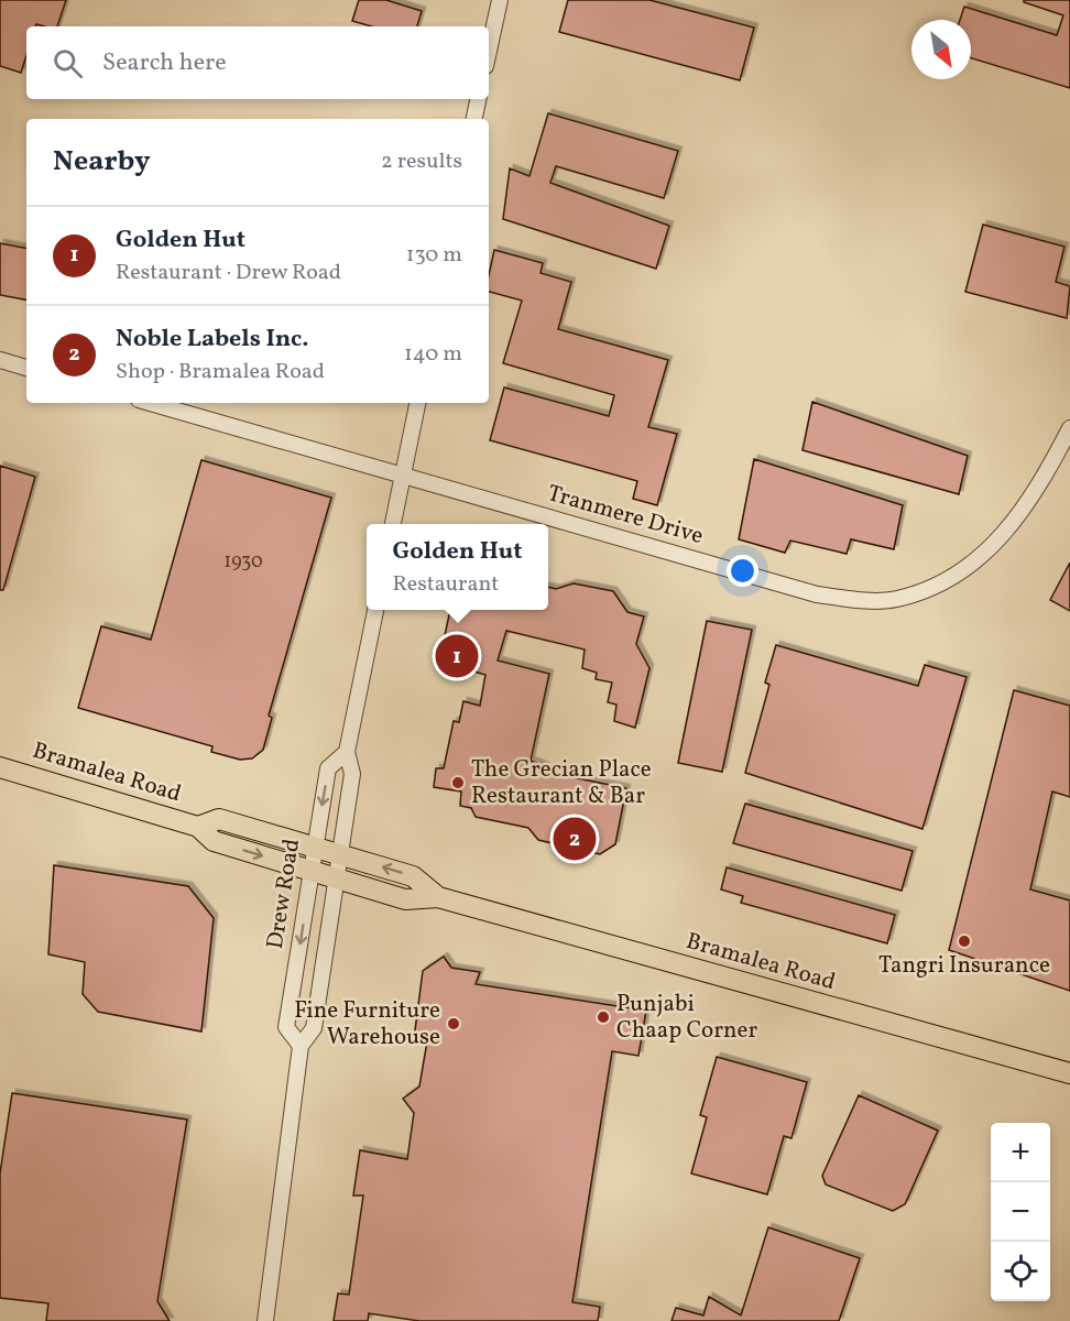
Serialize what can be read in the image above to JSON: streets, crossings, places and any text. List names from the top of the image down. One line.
{"streets":{"main road":["Bramalea Road"],"street":["Tranmere Drive","Drew Road"]},"crossings":[["Bramalea Road","Drew Road"]],"places":["The Grecian Place Restaurant & Bar","Tangri Insurance","Punjabi Chaap Corner","Fine Furniture Warehouse"],"house_numbers":["1930"],"north":"bottom right","page":{"search":"Search here","heading":["Nearby","2 results"],"list":[{"mark":"1","name":"Golden Hut","note":"Restaurant · Drew Road","value":"130 m"},{"mark":"2","name":"Noble Labels Inc.","note":"Shop · Bramalea Road","value":"140 m"}],"popup":["Golden Hut","Restaurant"],"pins":["1","2"],"map_buttons":["+","−"]}}
